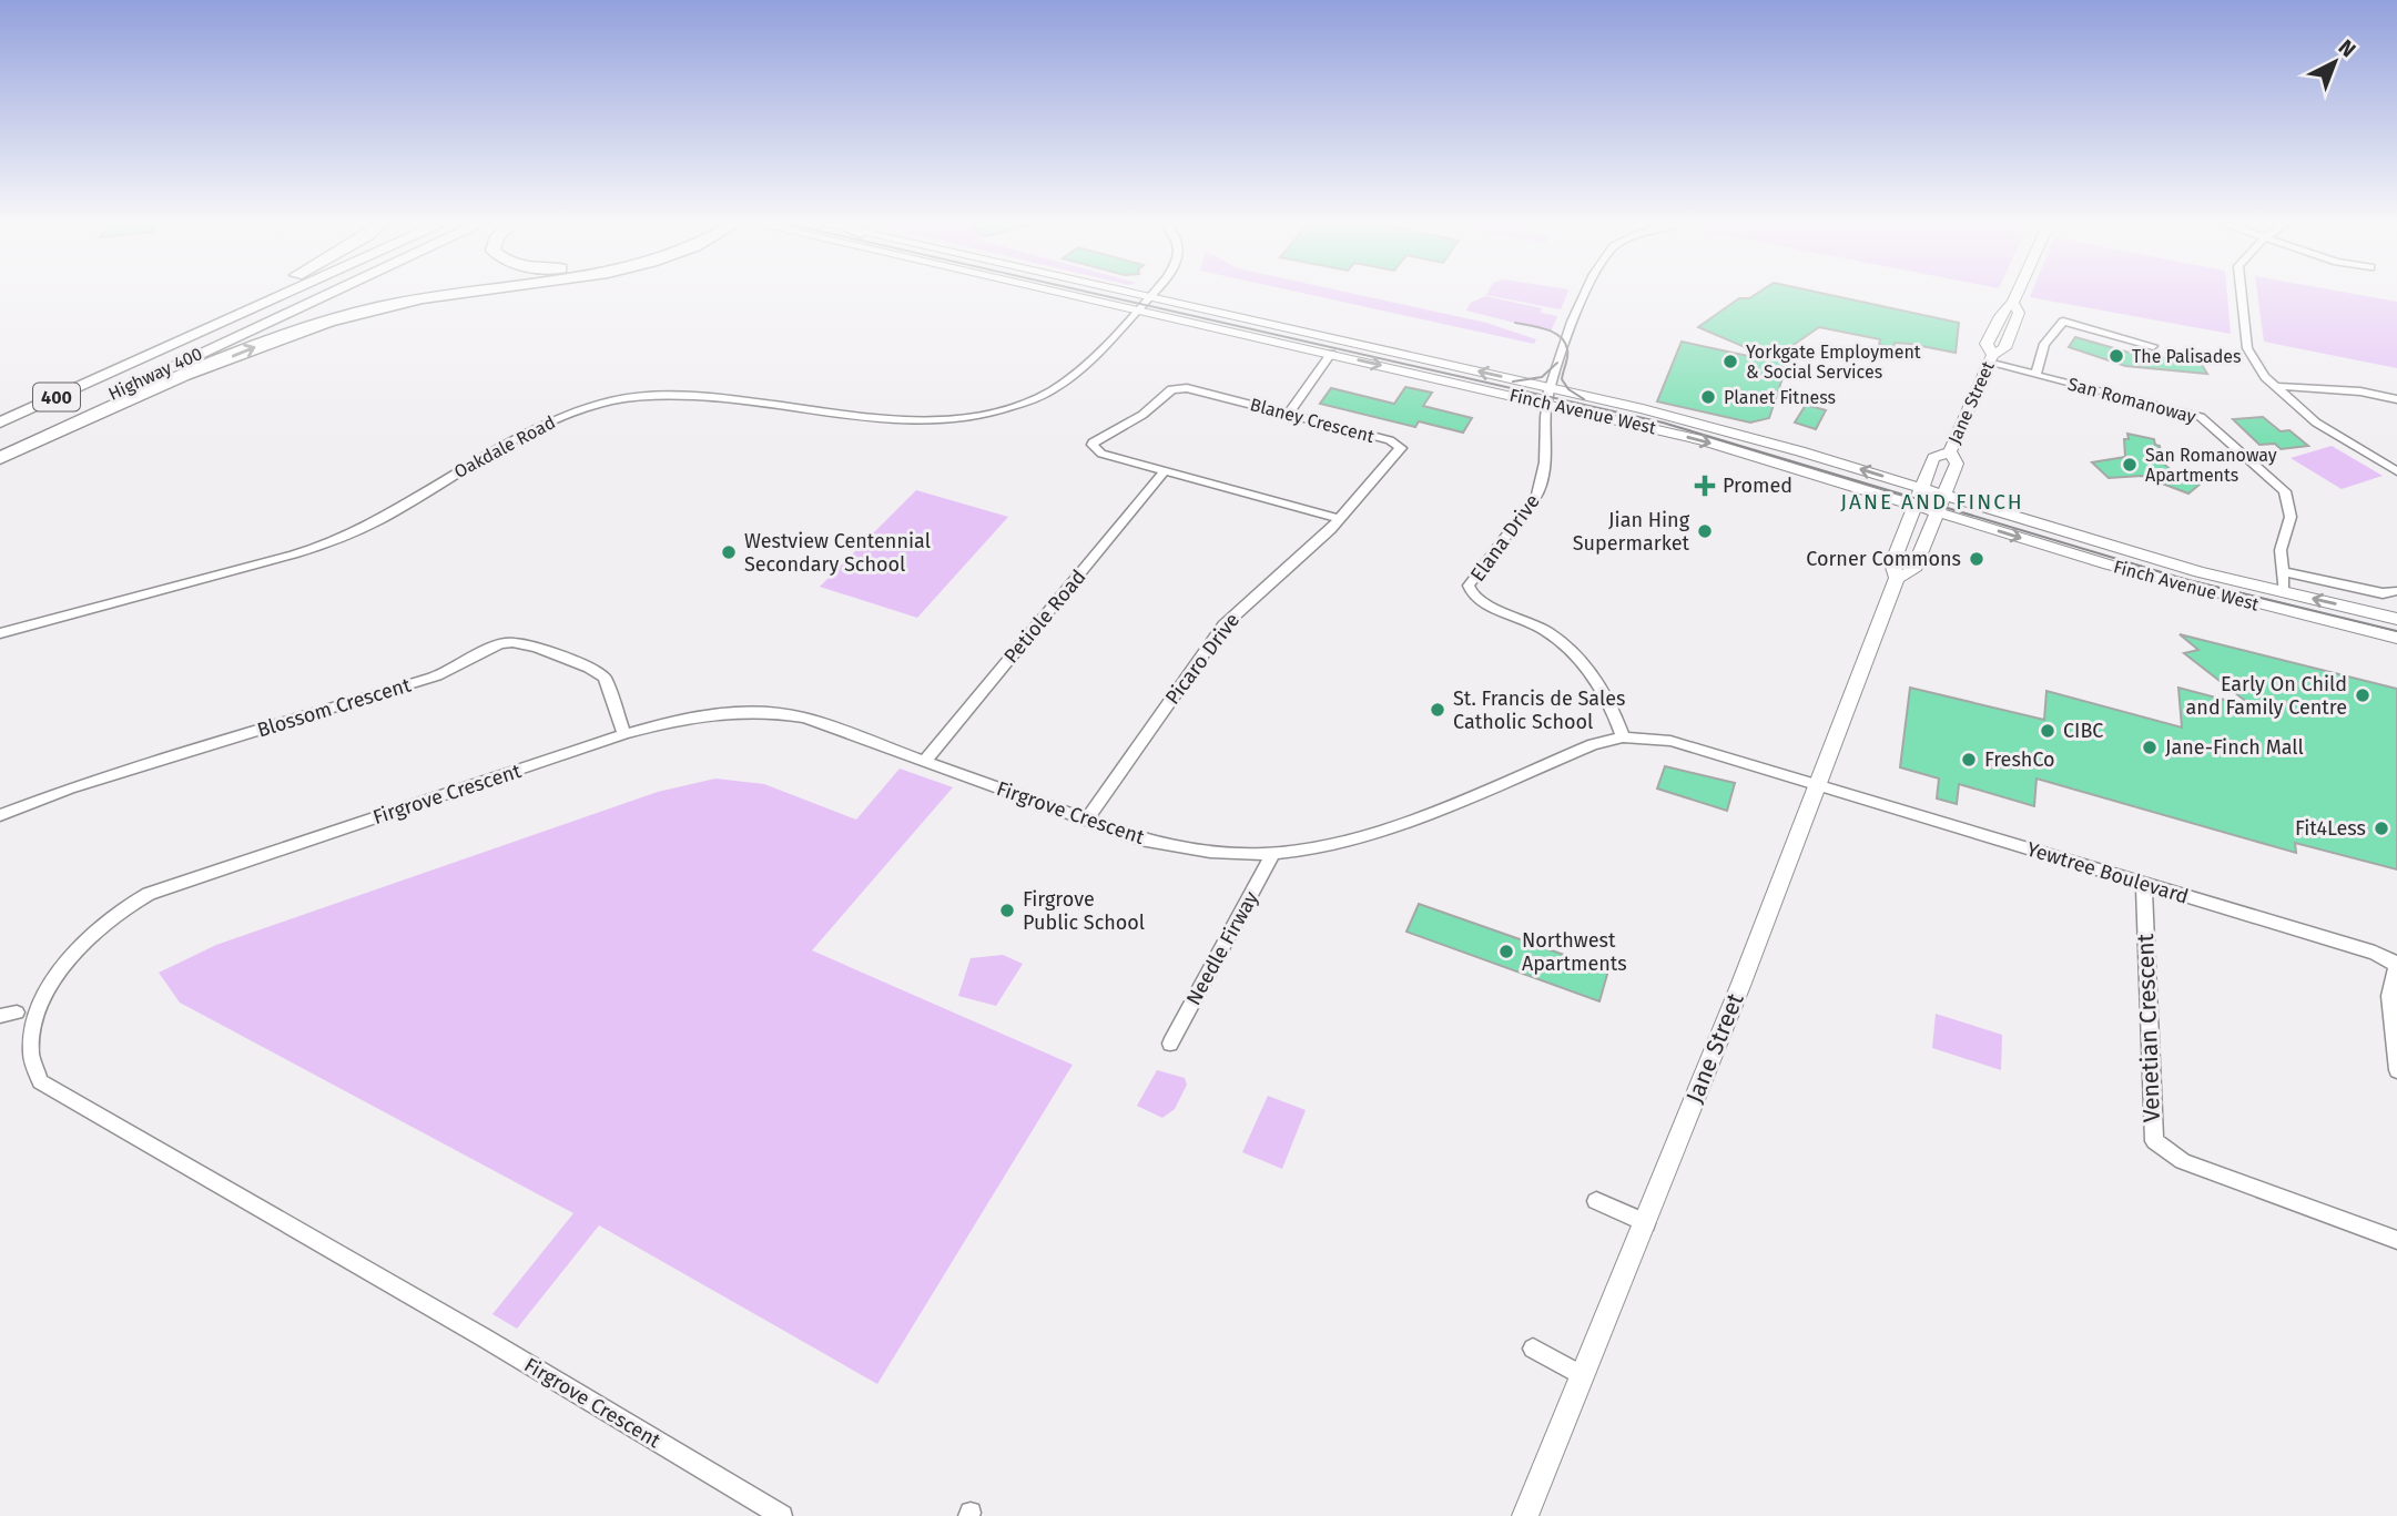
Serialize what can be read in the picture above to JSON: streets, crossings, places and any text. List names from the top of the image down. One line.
{"streets":{"highway":["Highway 400","400"],"main road":["Jane Street","Finch Avenue West"],"street":["San Romanoway","Blaney Crescent","Oakdale Road","Elana Drive","Petiole Road","Picaro Drive","Blossom Crescent","Firgrove Crescent","Yewtree Boulevard","Needle Firway","Venetian Crescent"]},"crossings":[["San Romanoway","Jane Street"],["San Romanoway","Finch Avenue West"],["Jane Street","Finch Avenue West"],["Jane Street","Firgrove Crescent"],["Jane Street","Yewtree Boulevard"],["Finch Avenue West","Oakdale Road"],["Finch Avenue West","Elana Drive"],["Blaney Crescent","Petiole Road"],["Blaney Crescent","Picaro Drive"],["Elana Drive","Firgrove Crescent"],["Petiole Road","Firgrove Crescent"],["Picaro Drive","Firgrove Crescent"],["Blossom Crescent","Firgrove Crescent"],["Firgrove Crescent","Yewtree Boulevard"],["Firgrove Crescent","Needle Firway"],["Yewtree Boulevard","Venetian Crescent"]],"districts":["JANE AND FINCH"],"places":{"other":["The Palisades","Yorkgate Employment & Social Services","Planet Fitness","San Romanoway Apartments","Jian Hing Supermarket","Westview Centennial Secondary School","Corner Commons","Early On Child and Family Centre","St. Francis de Sales Catholic School","CIBC","Jane-Finch Mall","FreshCo","Fit4Less","Firgrove Public School","Northwest Apartments"],"health":["Promed"]},"north":"top right"}
